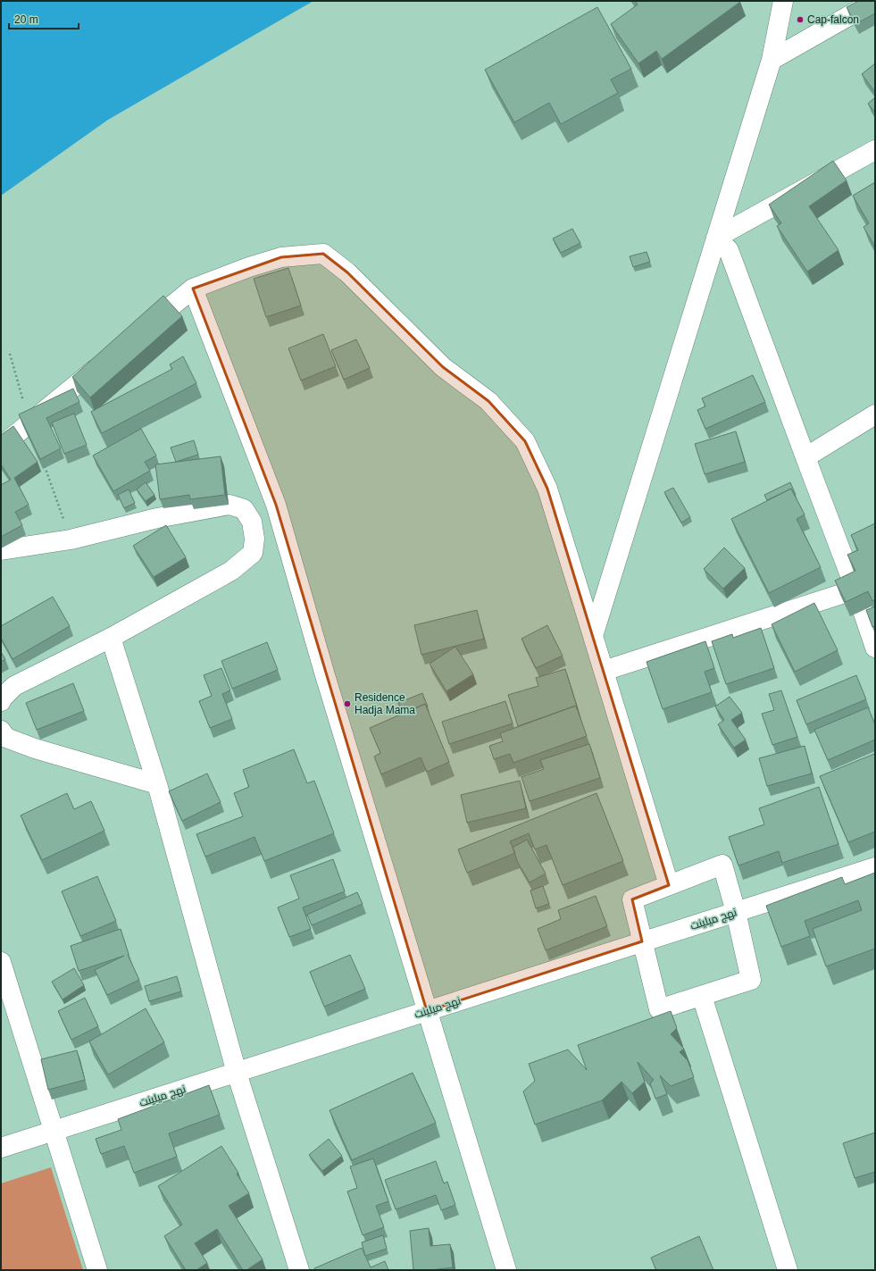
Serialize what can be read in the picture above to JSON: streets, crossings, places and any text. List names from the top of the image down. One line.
{"streets":{"street":["نهج ميلينت"]},"places":["Cap-falcon","Residence Hadja Mama"],"scale_bar":"20 m"}
